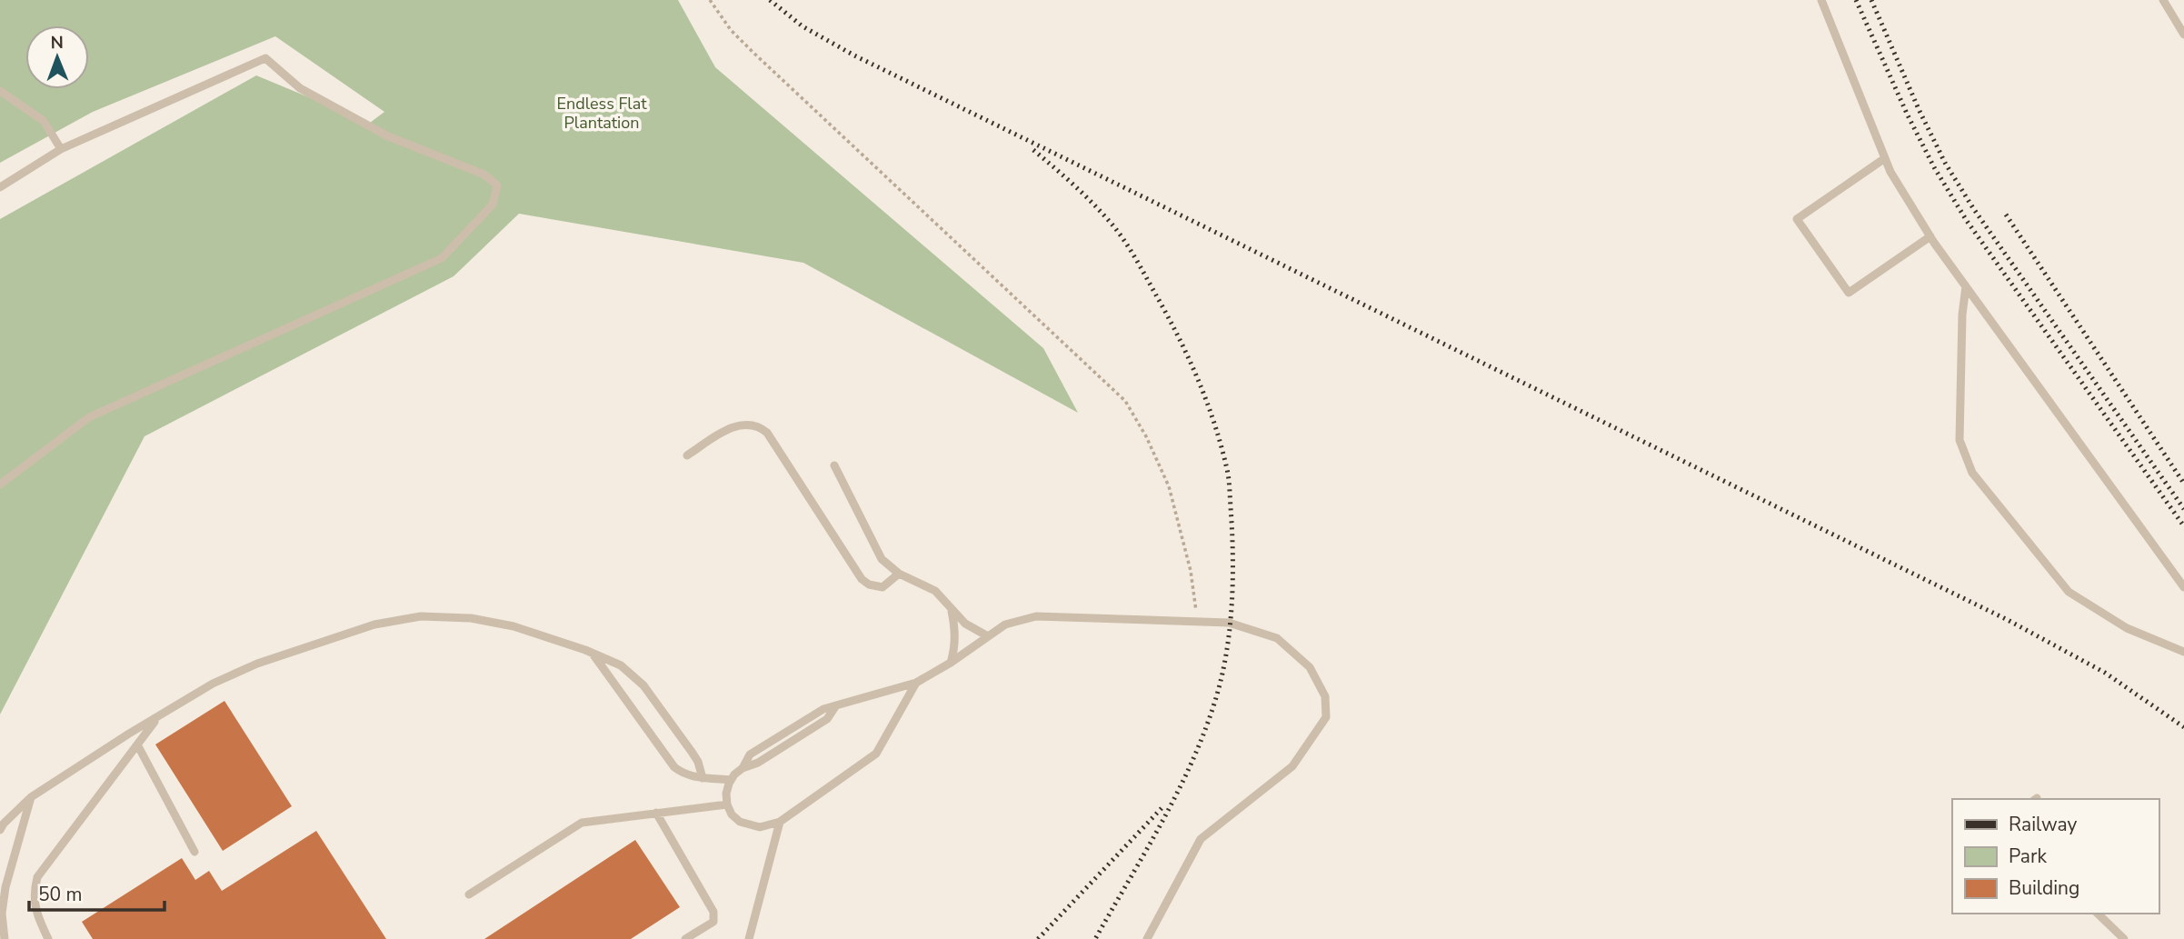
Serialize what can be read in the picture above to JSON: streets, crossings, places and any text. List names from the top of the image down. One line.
{"parks":["Endless Flat Plantation"],"legend":["Railway","Park","Building"],"scale_bar":"50 m","north":"top"}
